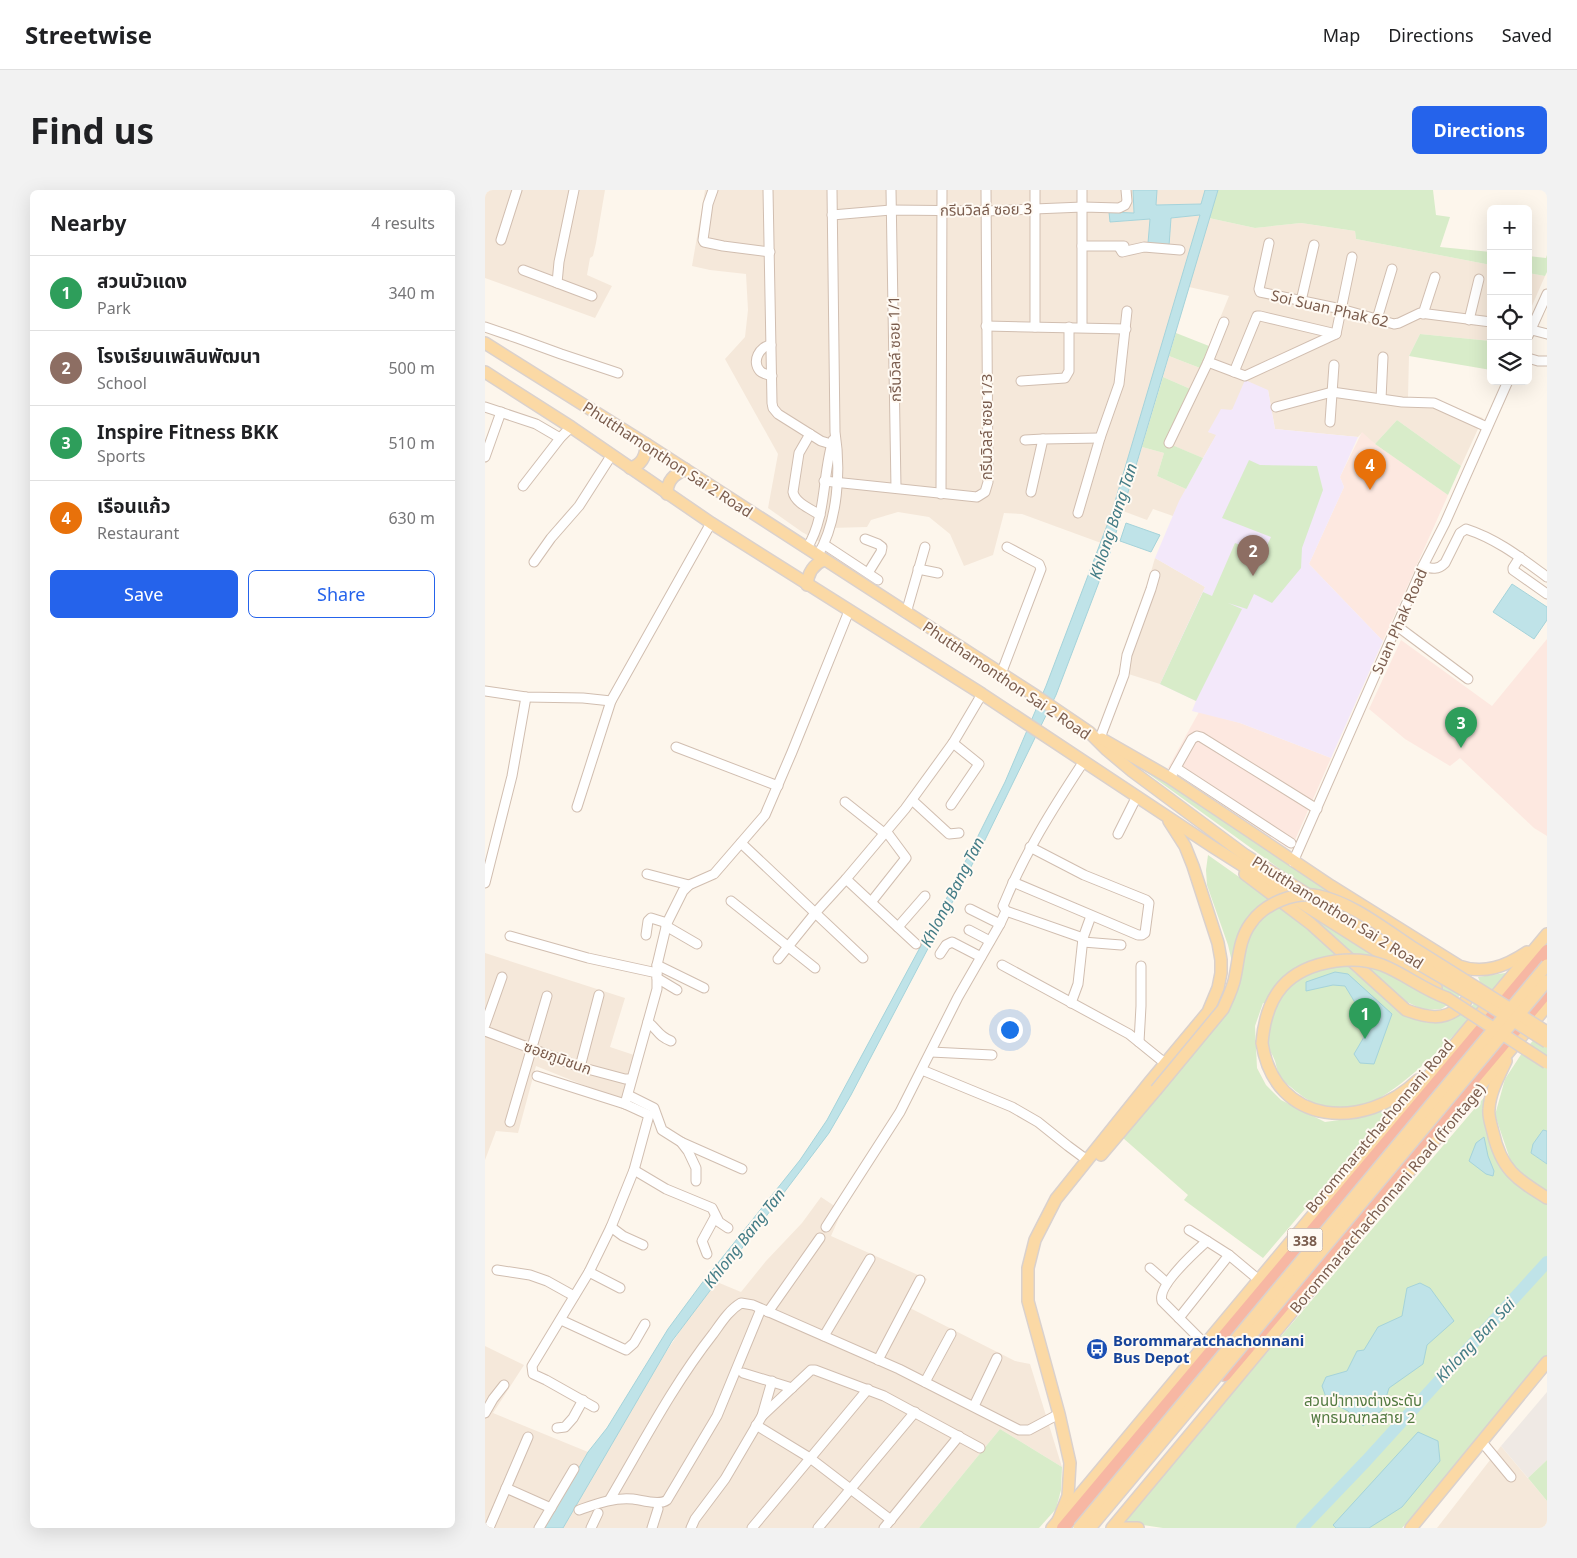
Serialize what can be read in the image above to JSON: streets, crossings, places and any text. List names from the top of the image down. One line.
{"streets":{"highway":["Borommaratchachonnani Road","338"],"main road":["Phutthamonthon Sai 2 Road","Borommaratchachonnani Road (frontage)"],"street":["กรีนวิลล์ ซอย 3","Soi Suan Phak 62","กรีนวิลล์ ซอย 1/1","กรีนวิลล์ ซอย 1/3","Suan Phak Road","ซอยภูมิชนก"]},"crossings":[["กรีนวิลล์ ซอย 3","กรีนวิลล์ ซอย 1/1"],["กรีนวิลล์ ซอย 3","กรีนวิลล์ ซอย 1/3"],["กรีนวิลล์ ซอย 1/1","กรีนวิลล์ ซอย 1/3"],["Borommaratchachonnani Road","338"]],"water":["Khlong Bang Tan","Khlong Ban Sai"],"parks":["สวนป่าทางต่างระดับ พุทธมณฑลสาย 2"],"places":{"bus stop":["Borommaratchachonnani Bus Depot"]},"page":{"header":"Streetwise","nav":["Map","Directions","Saved"],"buttons":["Directions",["Save","Share"]],"title":"Find us","heading":["Nearby","4 results"],"map_buttons":["+","−"],"list":[{"mark":"1","name":"สวนบัวแดง","note":"Park","value":"340 m"},{"mark":"2","name":"โรงเรียนเพลินพัฒนา","note":"School","value":"500 m"},{"mark":"3","name":"Inspire Fitness BKK","note":"Sports","value":"510 m"},{"mark":"4","name":"เรือนแก้ว","note":"Restaurant","value":"630 m"}],"pins":["4","2","3","1"]}}
